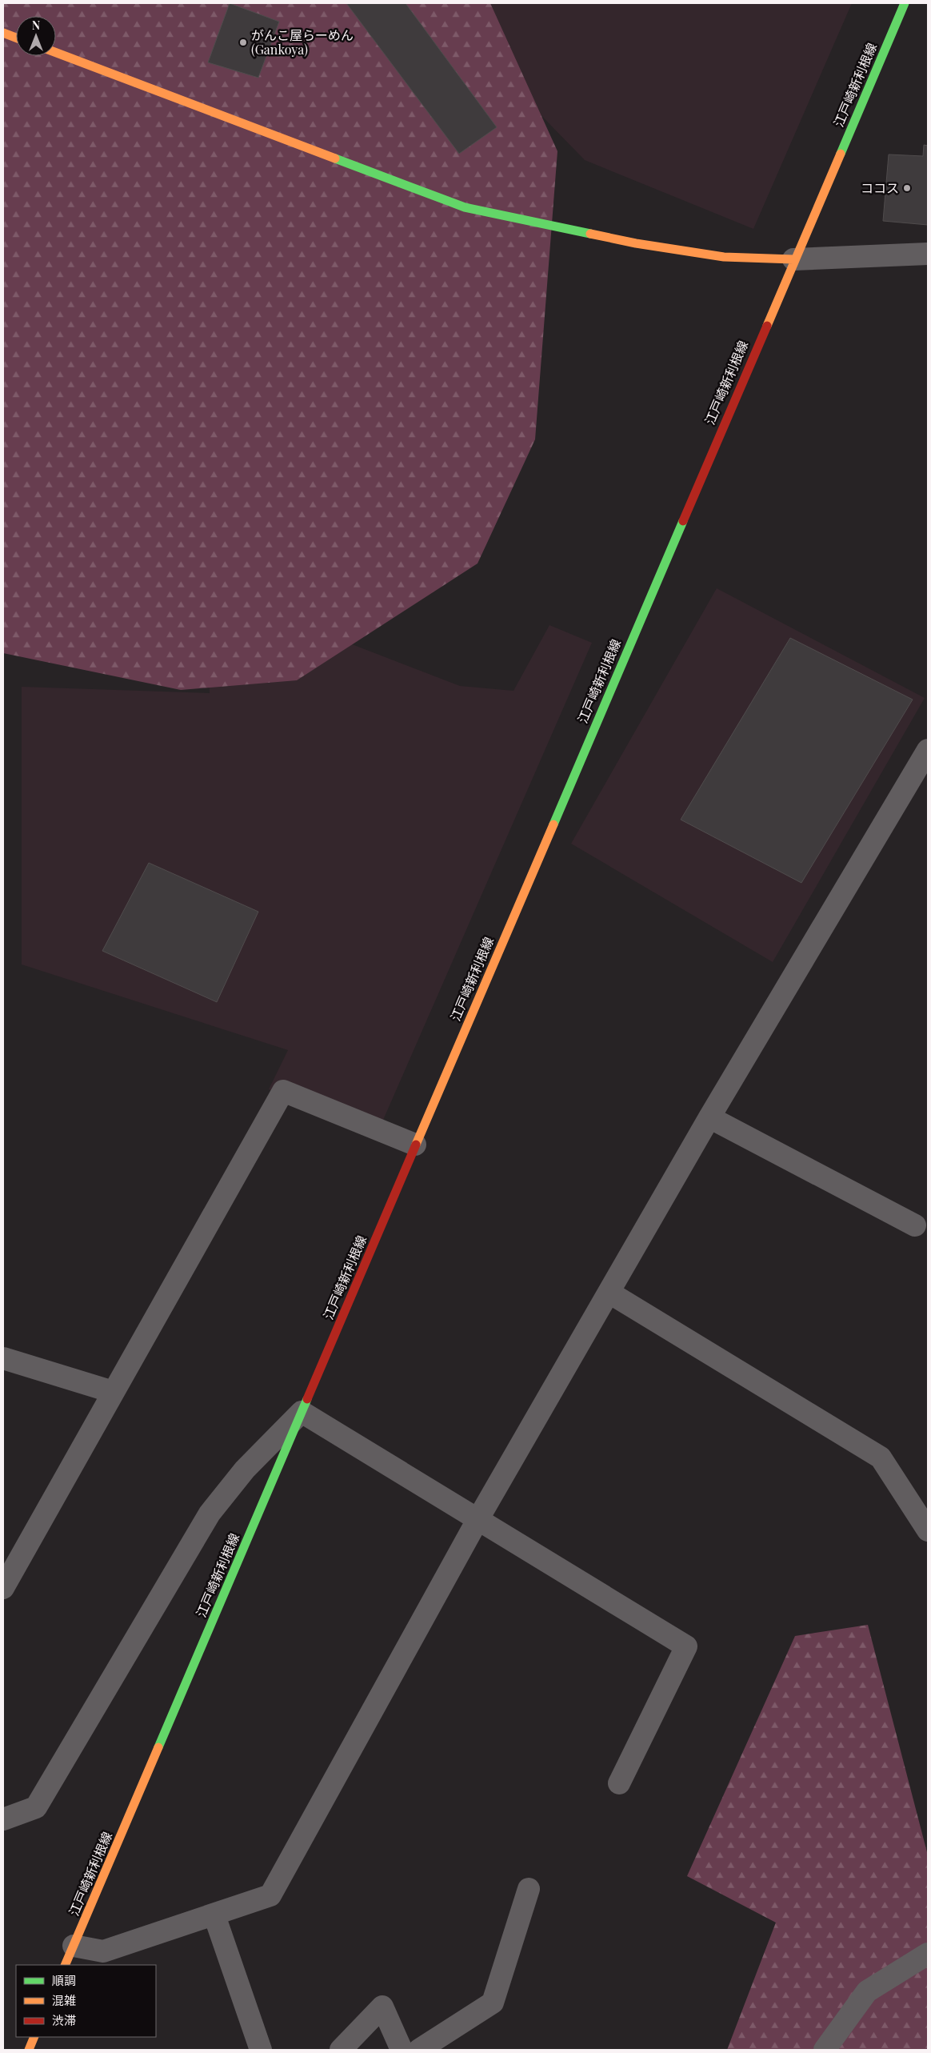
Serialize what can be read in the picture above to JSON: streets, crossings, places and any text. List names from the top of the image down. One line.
{"streets":{"main road":["江戸崎新利根線"]},"places":["がんこ屋らーめん (Gankoya)","ココス"],"legend":["順調","混雑","渋滞"],"north":"top"}
